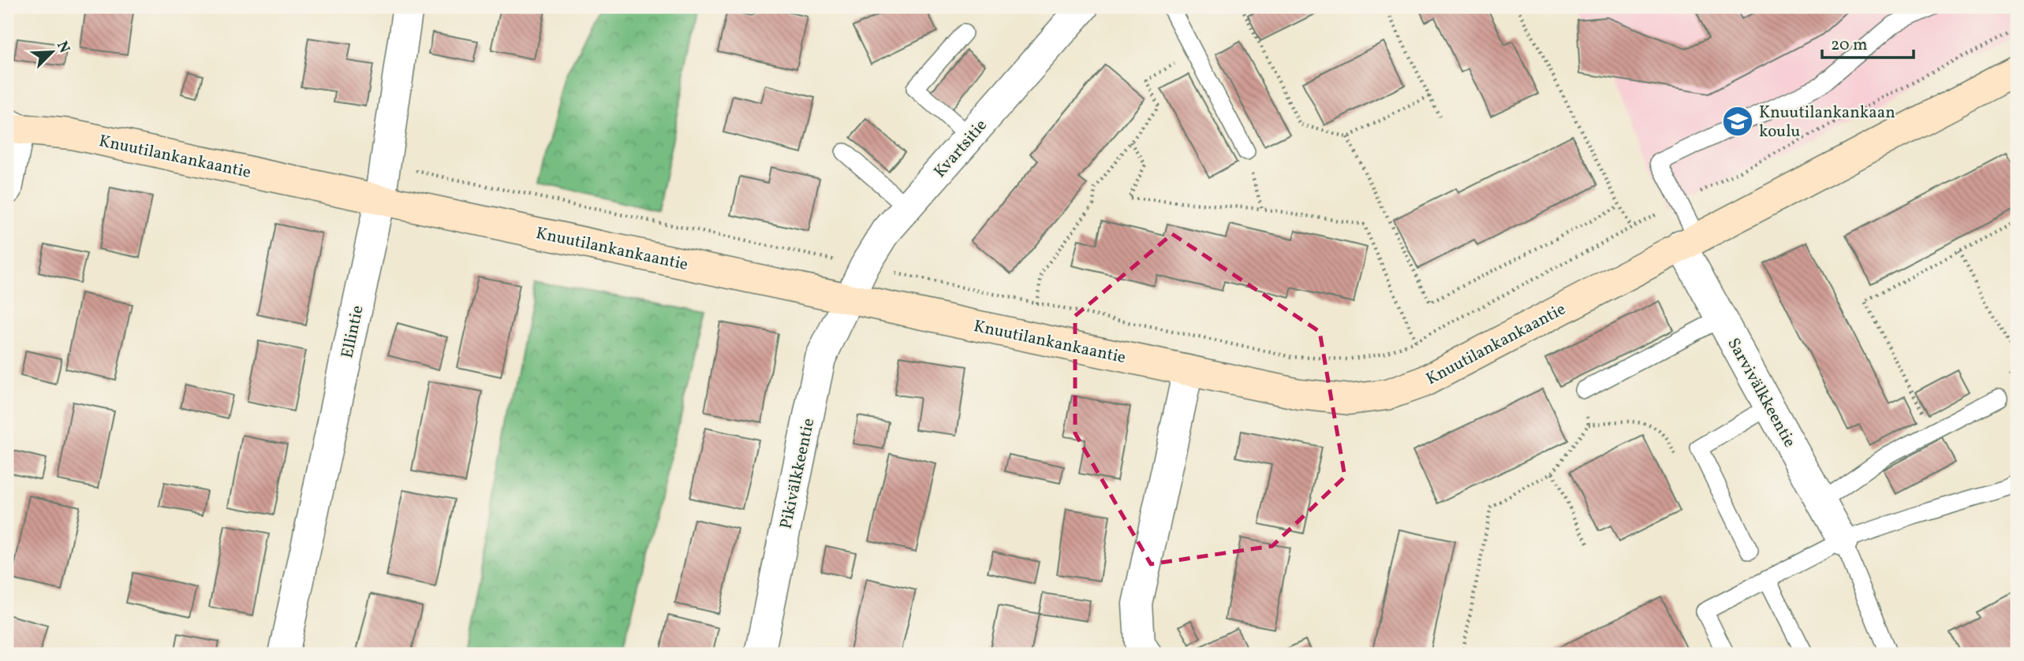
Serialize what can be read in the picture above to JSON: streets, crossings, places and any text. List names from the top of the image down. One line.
{"streets":{"street":["Kvartsitie","Knuutilankankaantie","Ellintie","Sarvivälkkeentie","Pikivälkkeentie"]},"crossings":[["Kvartsitie","Knuutilankankaantie"],["Kvartsitie","Pikivälkkeentie"],["Knuutilankankaantie","Ellintie"],["Knuutilankankaantie","Sarvivälkkeentie"],["Knuutilankankaantie","Pikivälkkeentie"]],"places":{"school or university":["Knuutilankankaan koulu"]},"scale_bar":"20 m","north":"top right"}
